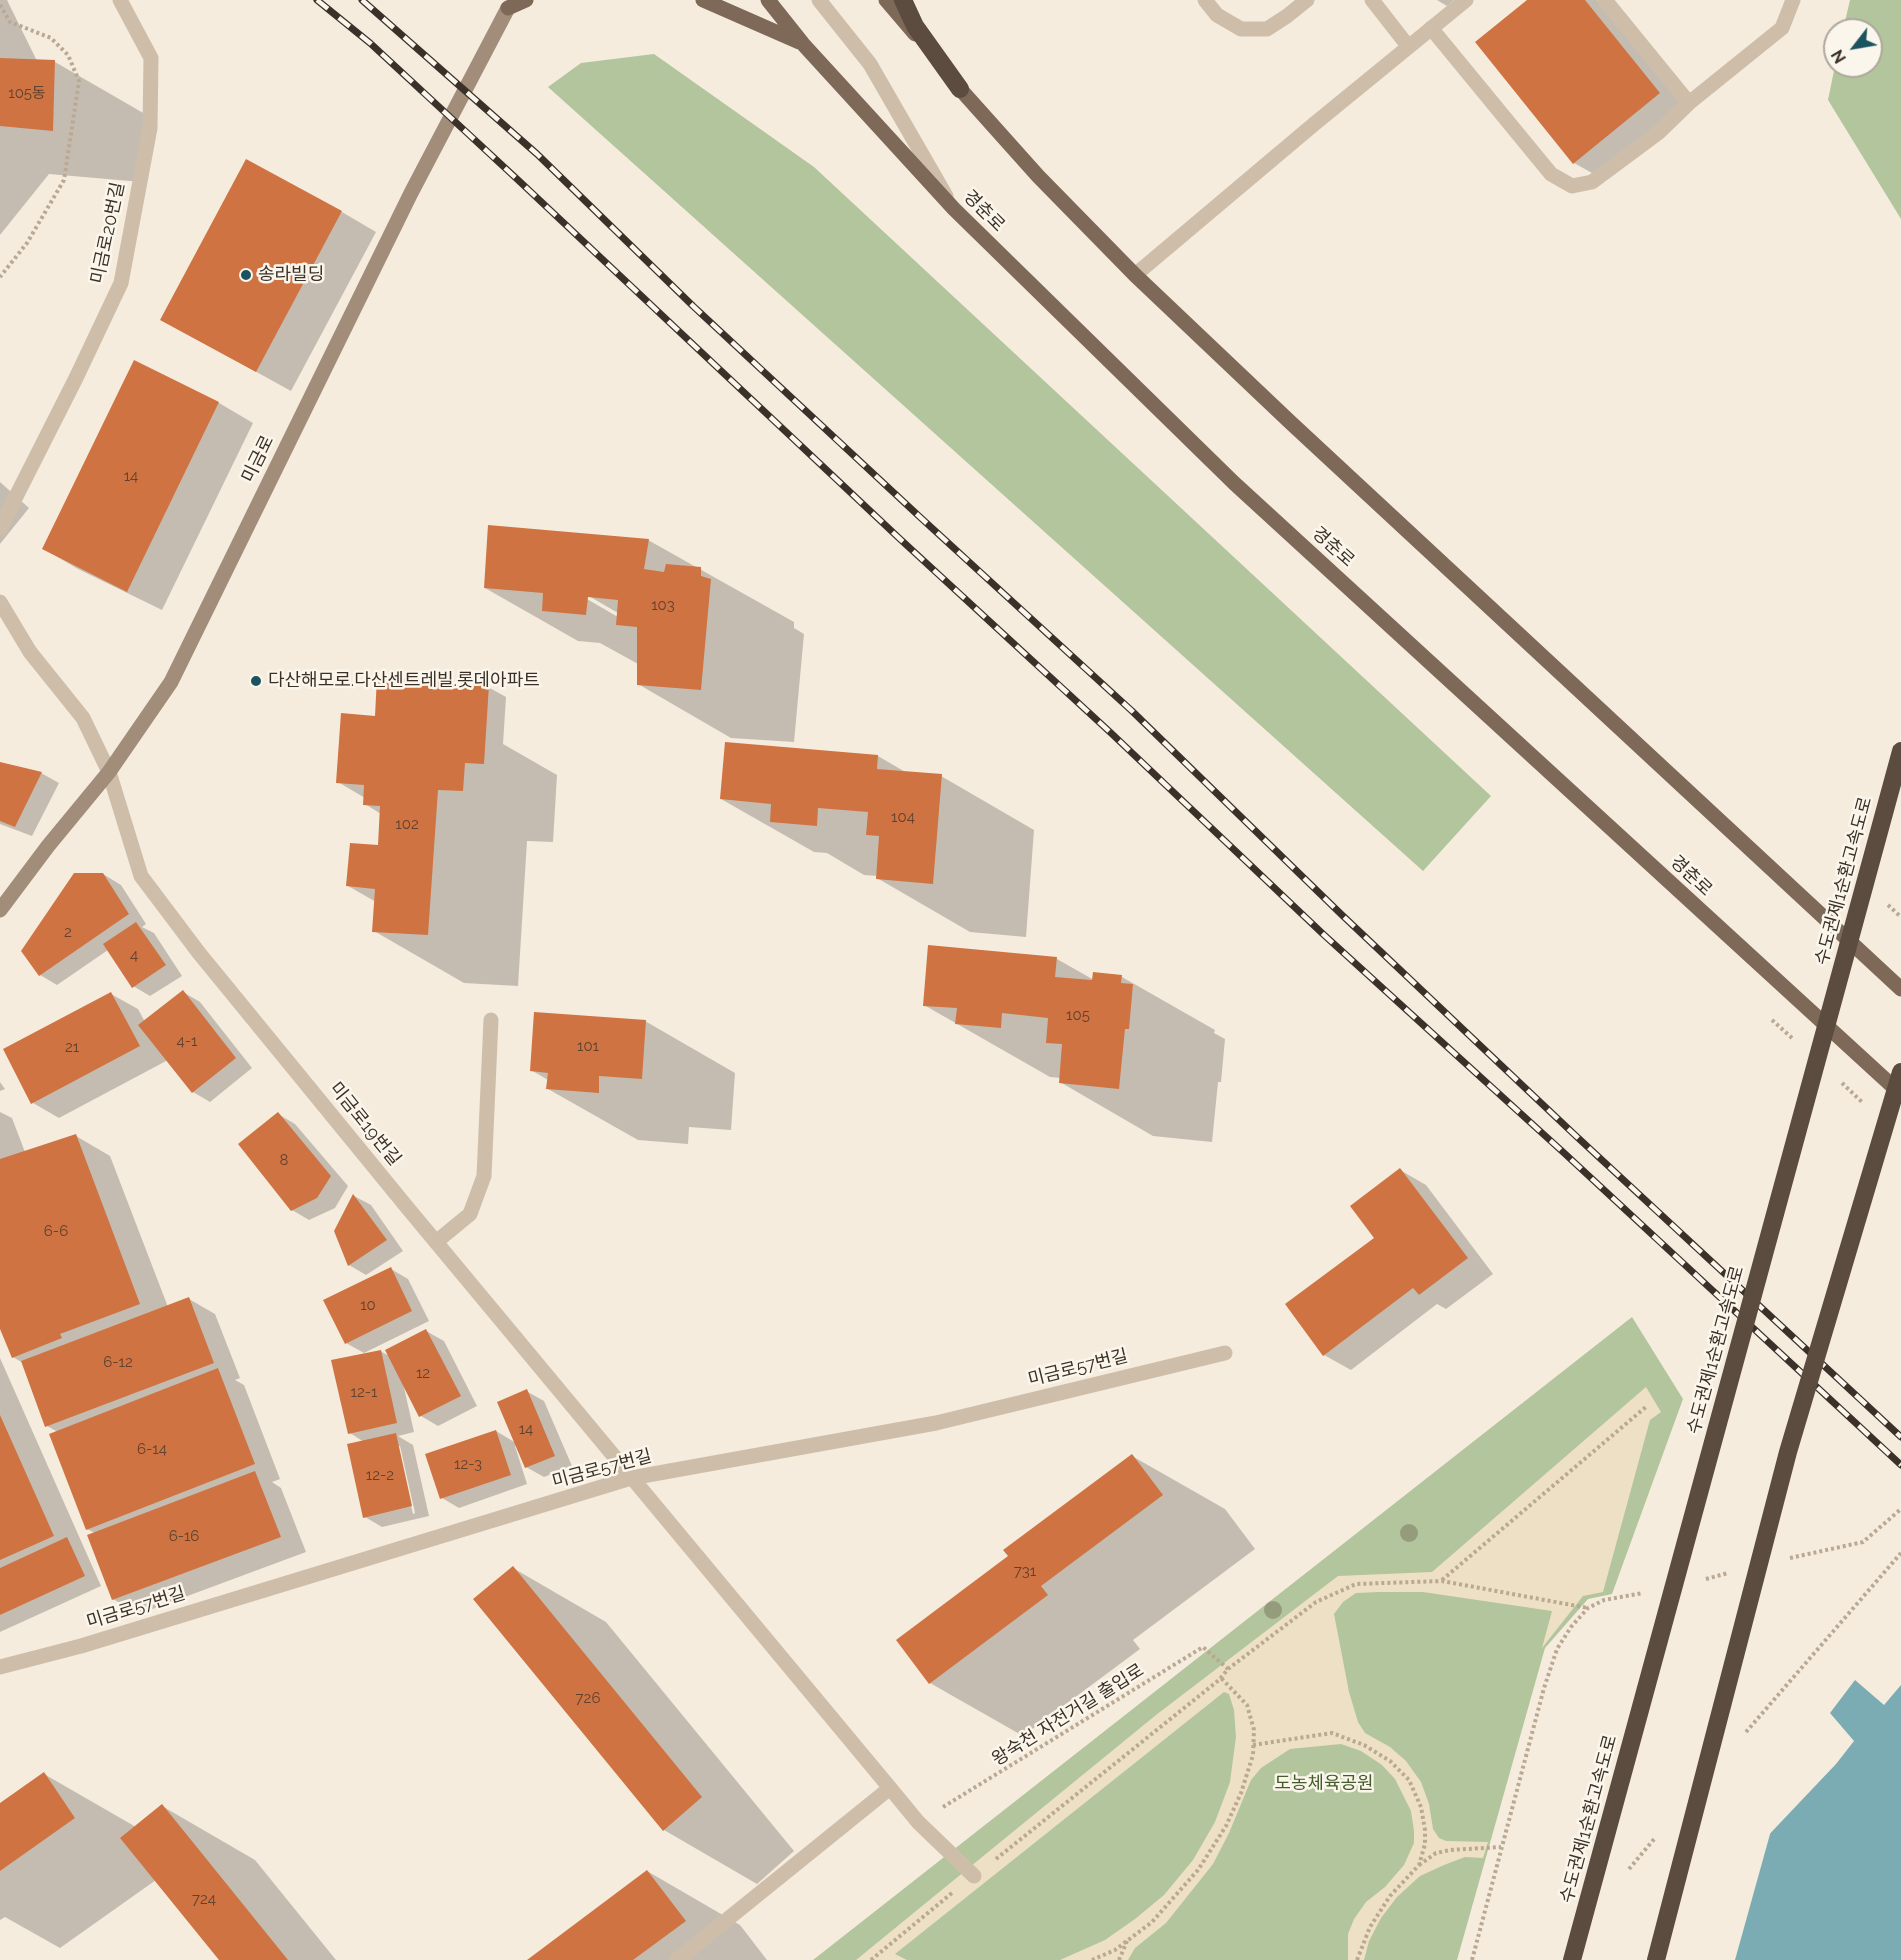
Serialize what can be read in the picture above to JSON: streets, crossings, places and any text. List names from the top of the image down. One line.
{"streets":{"highway":["수도권제1순환고속도로"],"main road":["경춘로"],"street":["미금로20번길","미금로","미금로19번길","미금로57번길"],"path":["왕숙천 자전거길 출입로"]},"crossings":[["미금로","미금로19번길"],["미금로19번길","미금로57번길"],["미금로19번길","왕숙천 자전거길 출입로"]],"parks":["도농체육공원"],"places":["송라빌딩","다산해모로.다산센트레빌.롯데아파트"],"house_numbers":["105동","14","103","104","102","2","4","105","4-1","101","21","8","6-6","10","6-12","12","12-1","14","6-14","12-3","12-2","6-16","731","726","724"],"north":"bottom left"}
